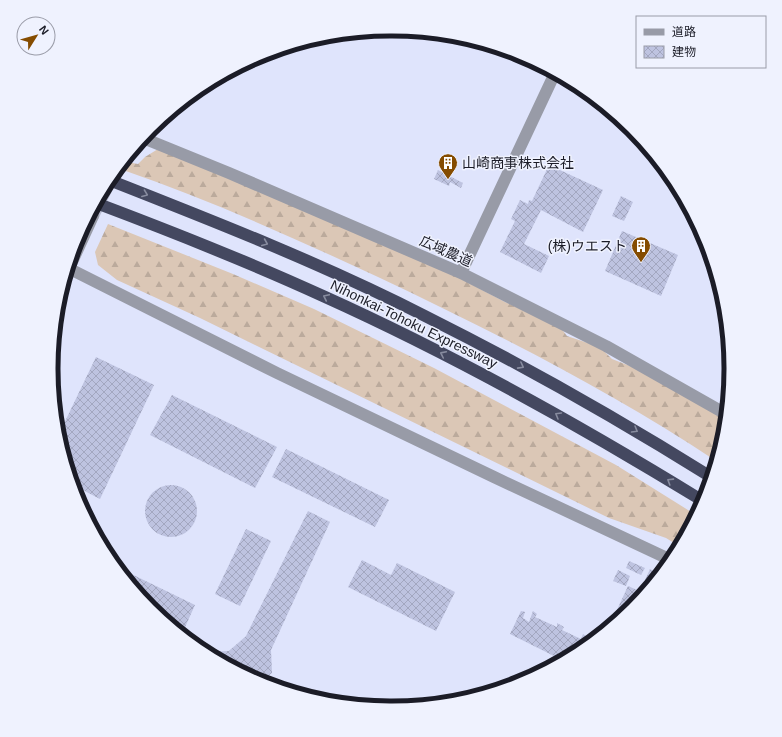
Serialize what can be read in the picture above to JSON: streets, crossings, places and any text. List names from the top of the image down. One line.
{"streets":{"highway":["Nihonkai-Tohoku Expressway"],"street":["広域農道"]},"places":{"building":["山崎商事株式会社","(株)ウエスト"]},"legend":["道路","建物"],"north":"top right"}
